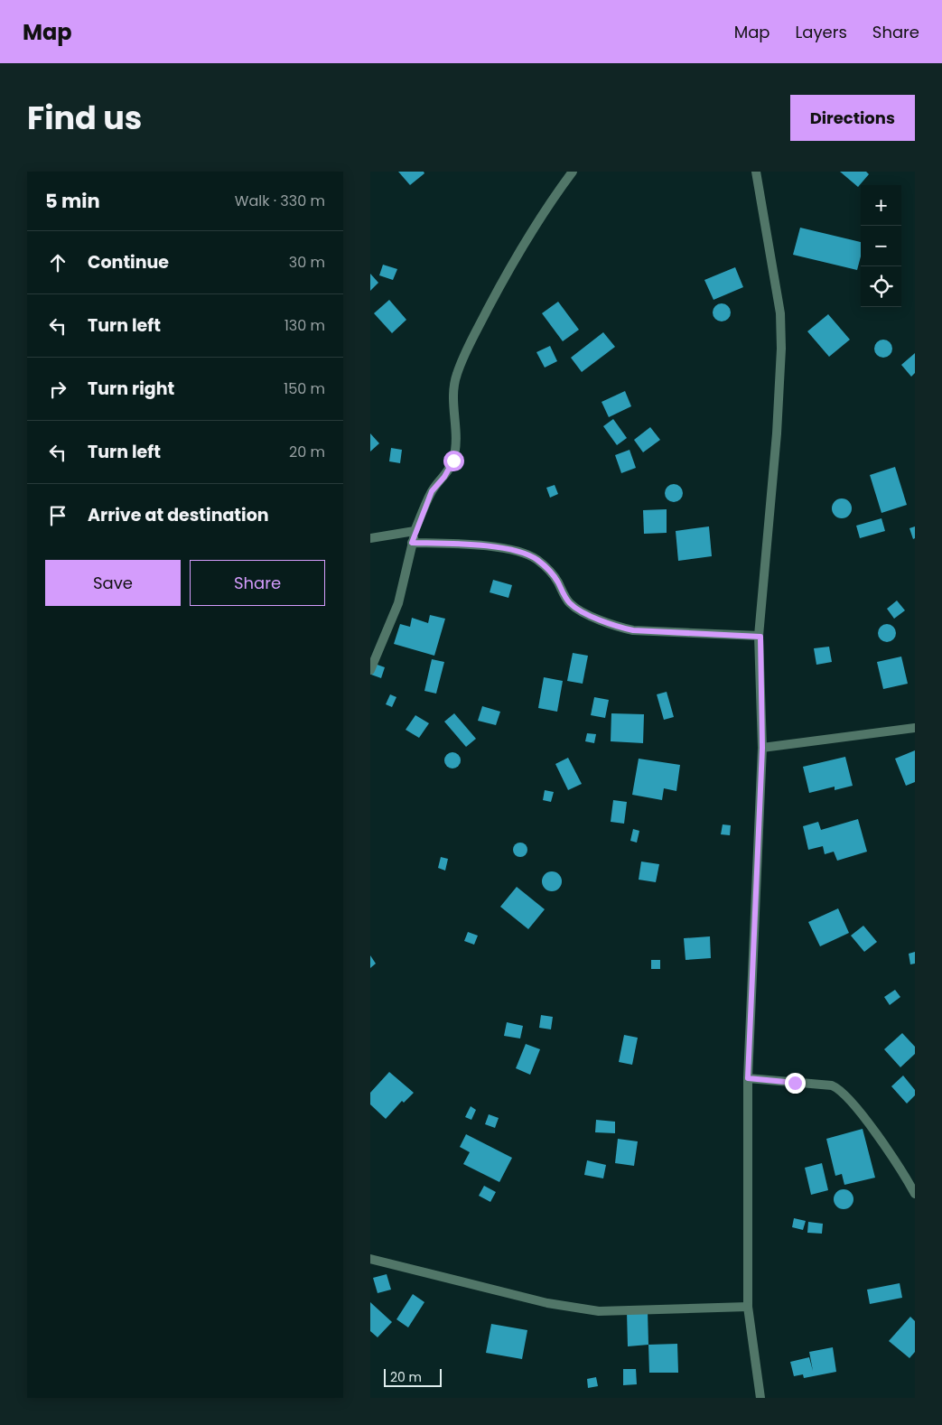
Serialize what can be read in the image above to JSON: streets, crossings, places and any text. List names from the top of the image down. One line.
{"scale_bar":"20 m","page":{"header":"Map","nav":["Map","Layers","Share"],"title":"Find us","buttons":["Directions",["Save","Share"]],"heading":["5 min","Walk · 330 m"],"map_buttons":["+","−"],"list":[["Continue","30 m"],["Turn left","130 m"],["Turn right","150 m"],["Turn left","20 m"],"Arrive at destination"],"scale":"20 m"}}
